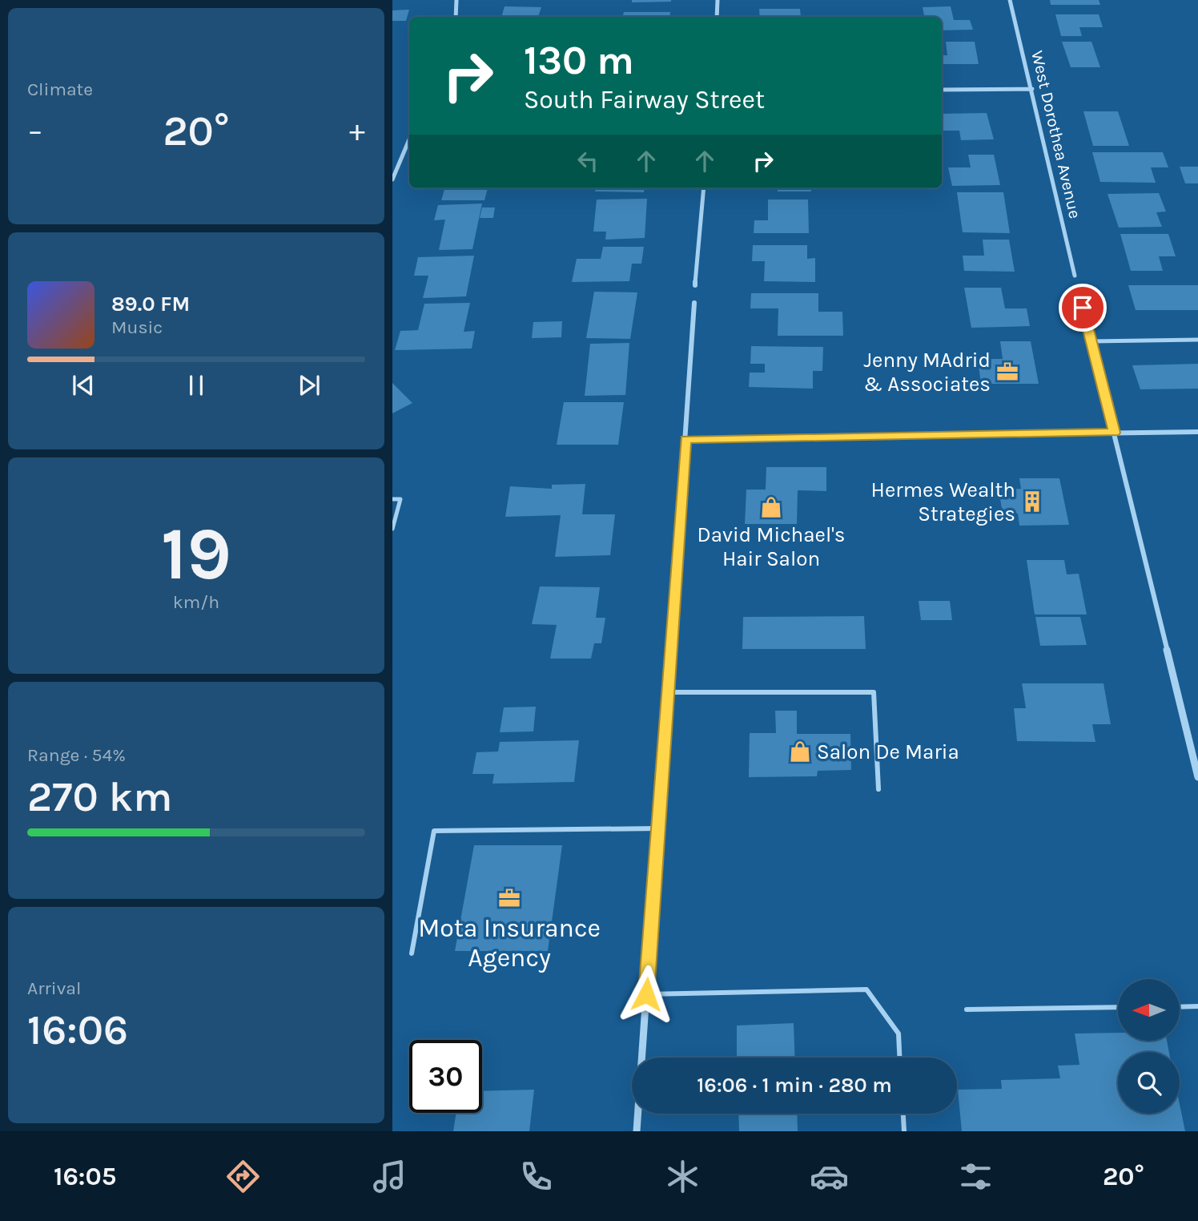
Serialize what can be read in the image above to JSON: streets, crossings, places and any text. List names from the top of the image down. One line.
{"streets":{"street":["West Dorothea Avenue"]},"places":{"office":["Jenny MAdrid & Associates","Mota Insurance Agency"],"building":["Hermes Wealth Strategies"],"shop":["David Michael's Hair Salon","Salon De Maria"]},"north":"left","page":{"tile":["Climate",["19","km/h"],["Range · 54%","270 km"],["Arrival","16:06"]],"turn":["130 m","South Fairway Street"],"heat":["−","20°","+"],"song":["89.0 FM","Music"],"limit":"30","trip":"16:06 · 1 min · 280 m","tabs":["16:05","20°"]}}
